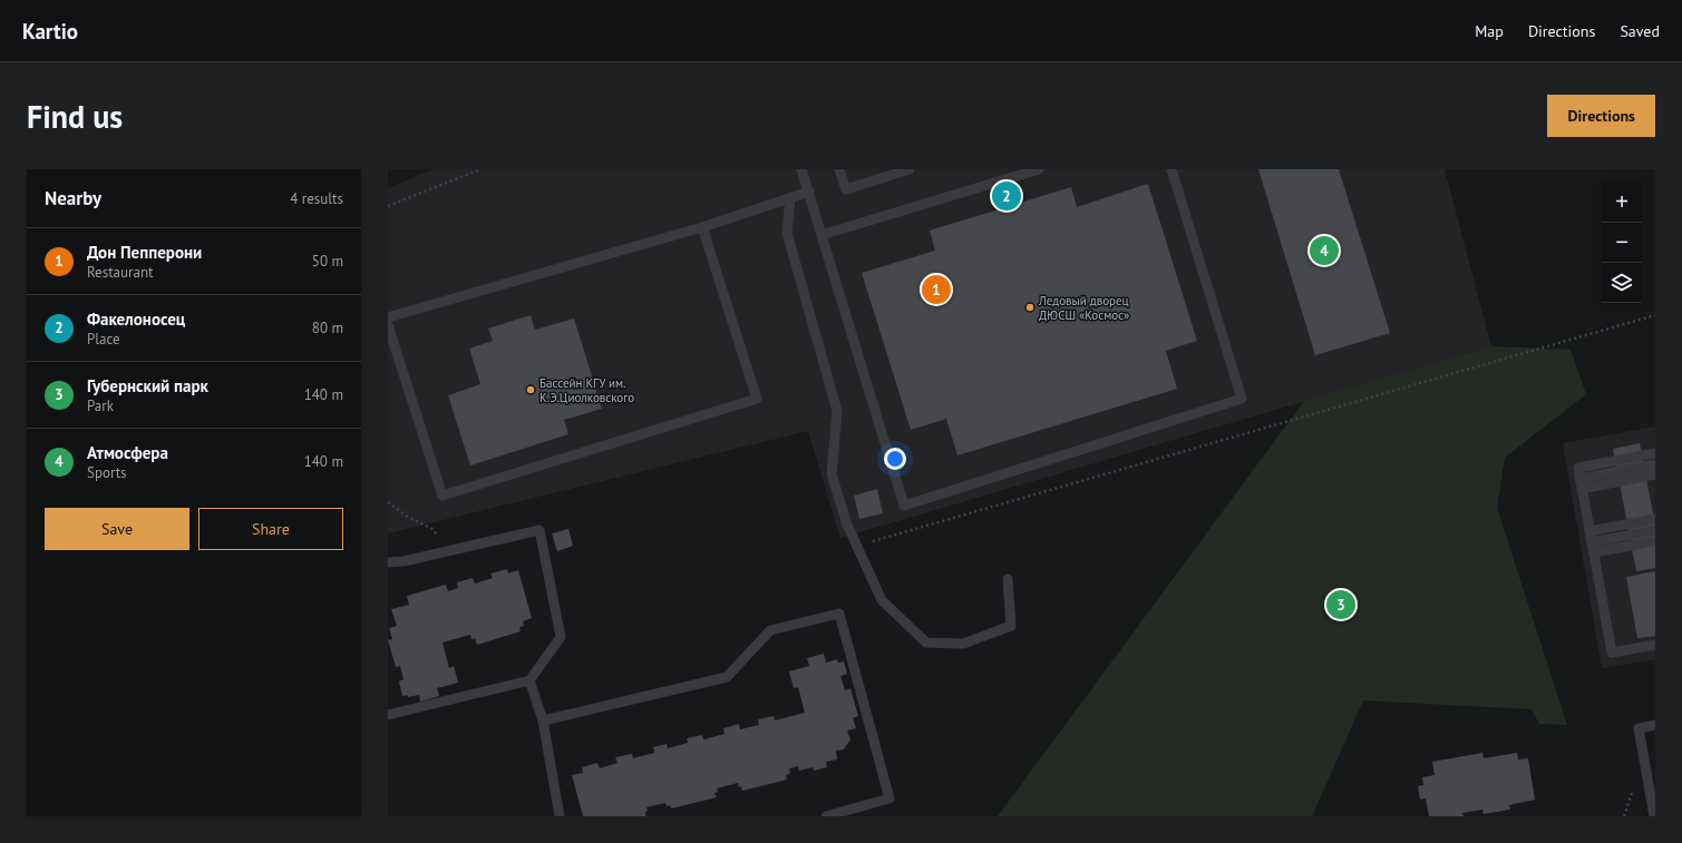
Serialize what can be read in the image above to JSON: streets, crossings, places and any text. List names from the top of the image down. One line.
{"places":["Ледовый дворец ДЮСШ «Космос»","Бассейн КГУ им. К.Э.Циолковского"],"page":{"header":"Kartio","nav":["Map","Directions","Saved"],"buttons":["Directions",["Save","Share"]],"title":"Find us","heading":["Nearby","4 results"],"pins":["2","4","1","3"],"map_buttons":["+","−"],"list":[{"mark":"1","name":"Дон Пепперони","note":"Restaurant","value":"50 m"},{"mark":"2","name":"Факелоносец","note":"Place","value":"80 m"},{"mark":"3","name":"Губернский парк","note":"Park","value":"140 m"},{"mark":"4","name":"Атмосфера","note":"Sports","value":"140 m"}]}}
